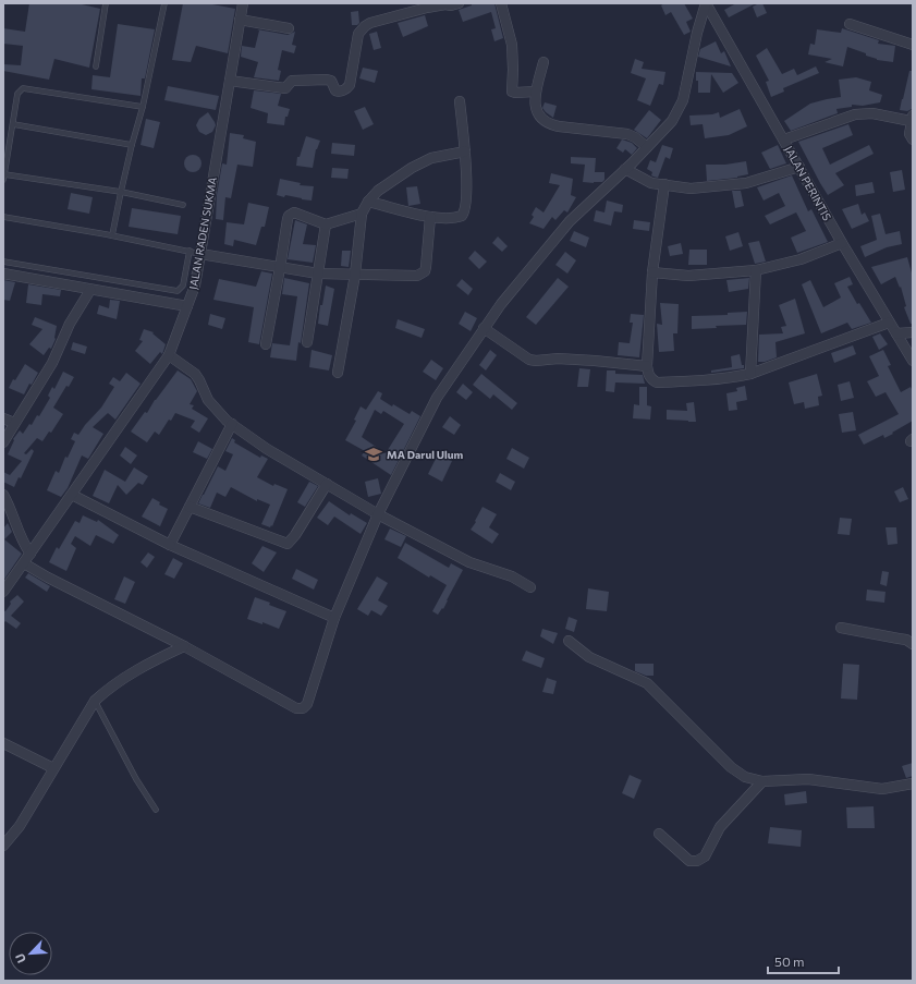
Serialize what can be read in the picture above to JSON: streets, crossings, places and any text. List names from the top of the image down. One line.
{"streets":{"street":["JALAN PERINTIS","JALAN RADEN SUKMA"]},"places":{"school or university":["MA Darul Ulum"]},"scale_bar":"50 m","north":"bottom left"}
